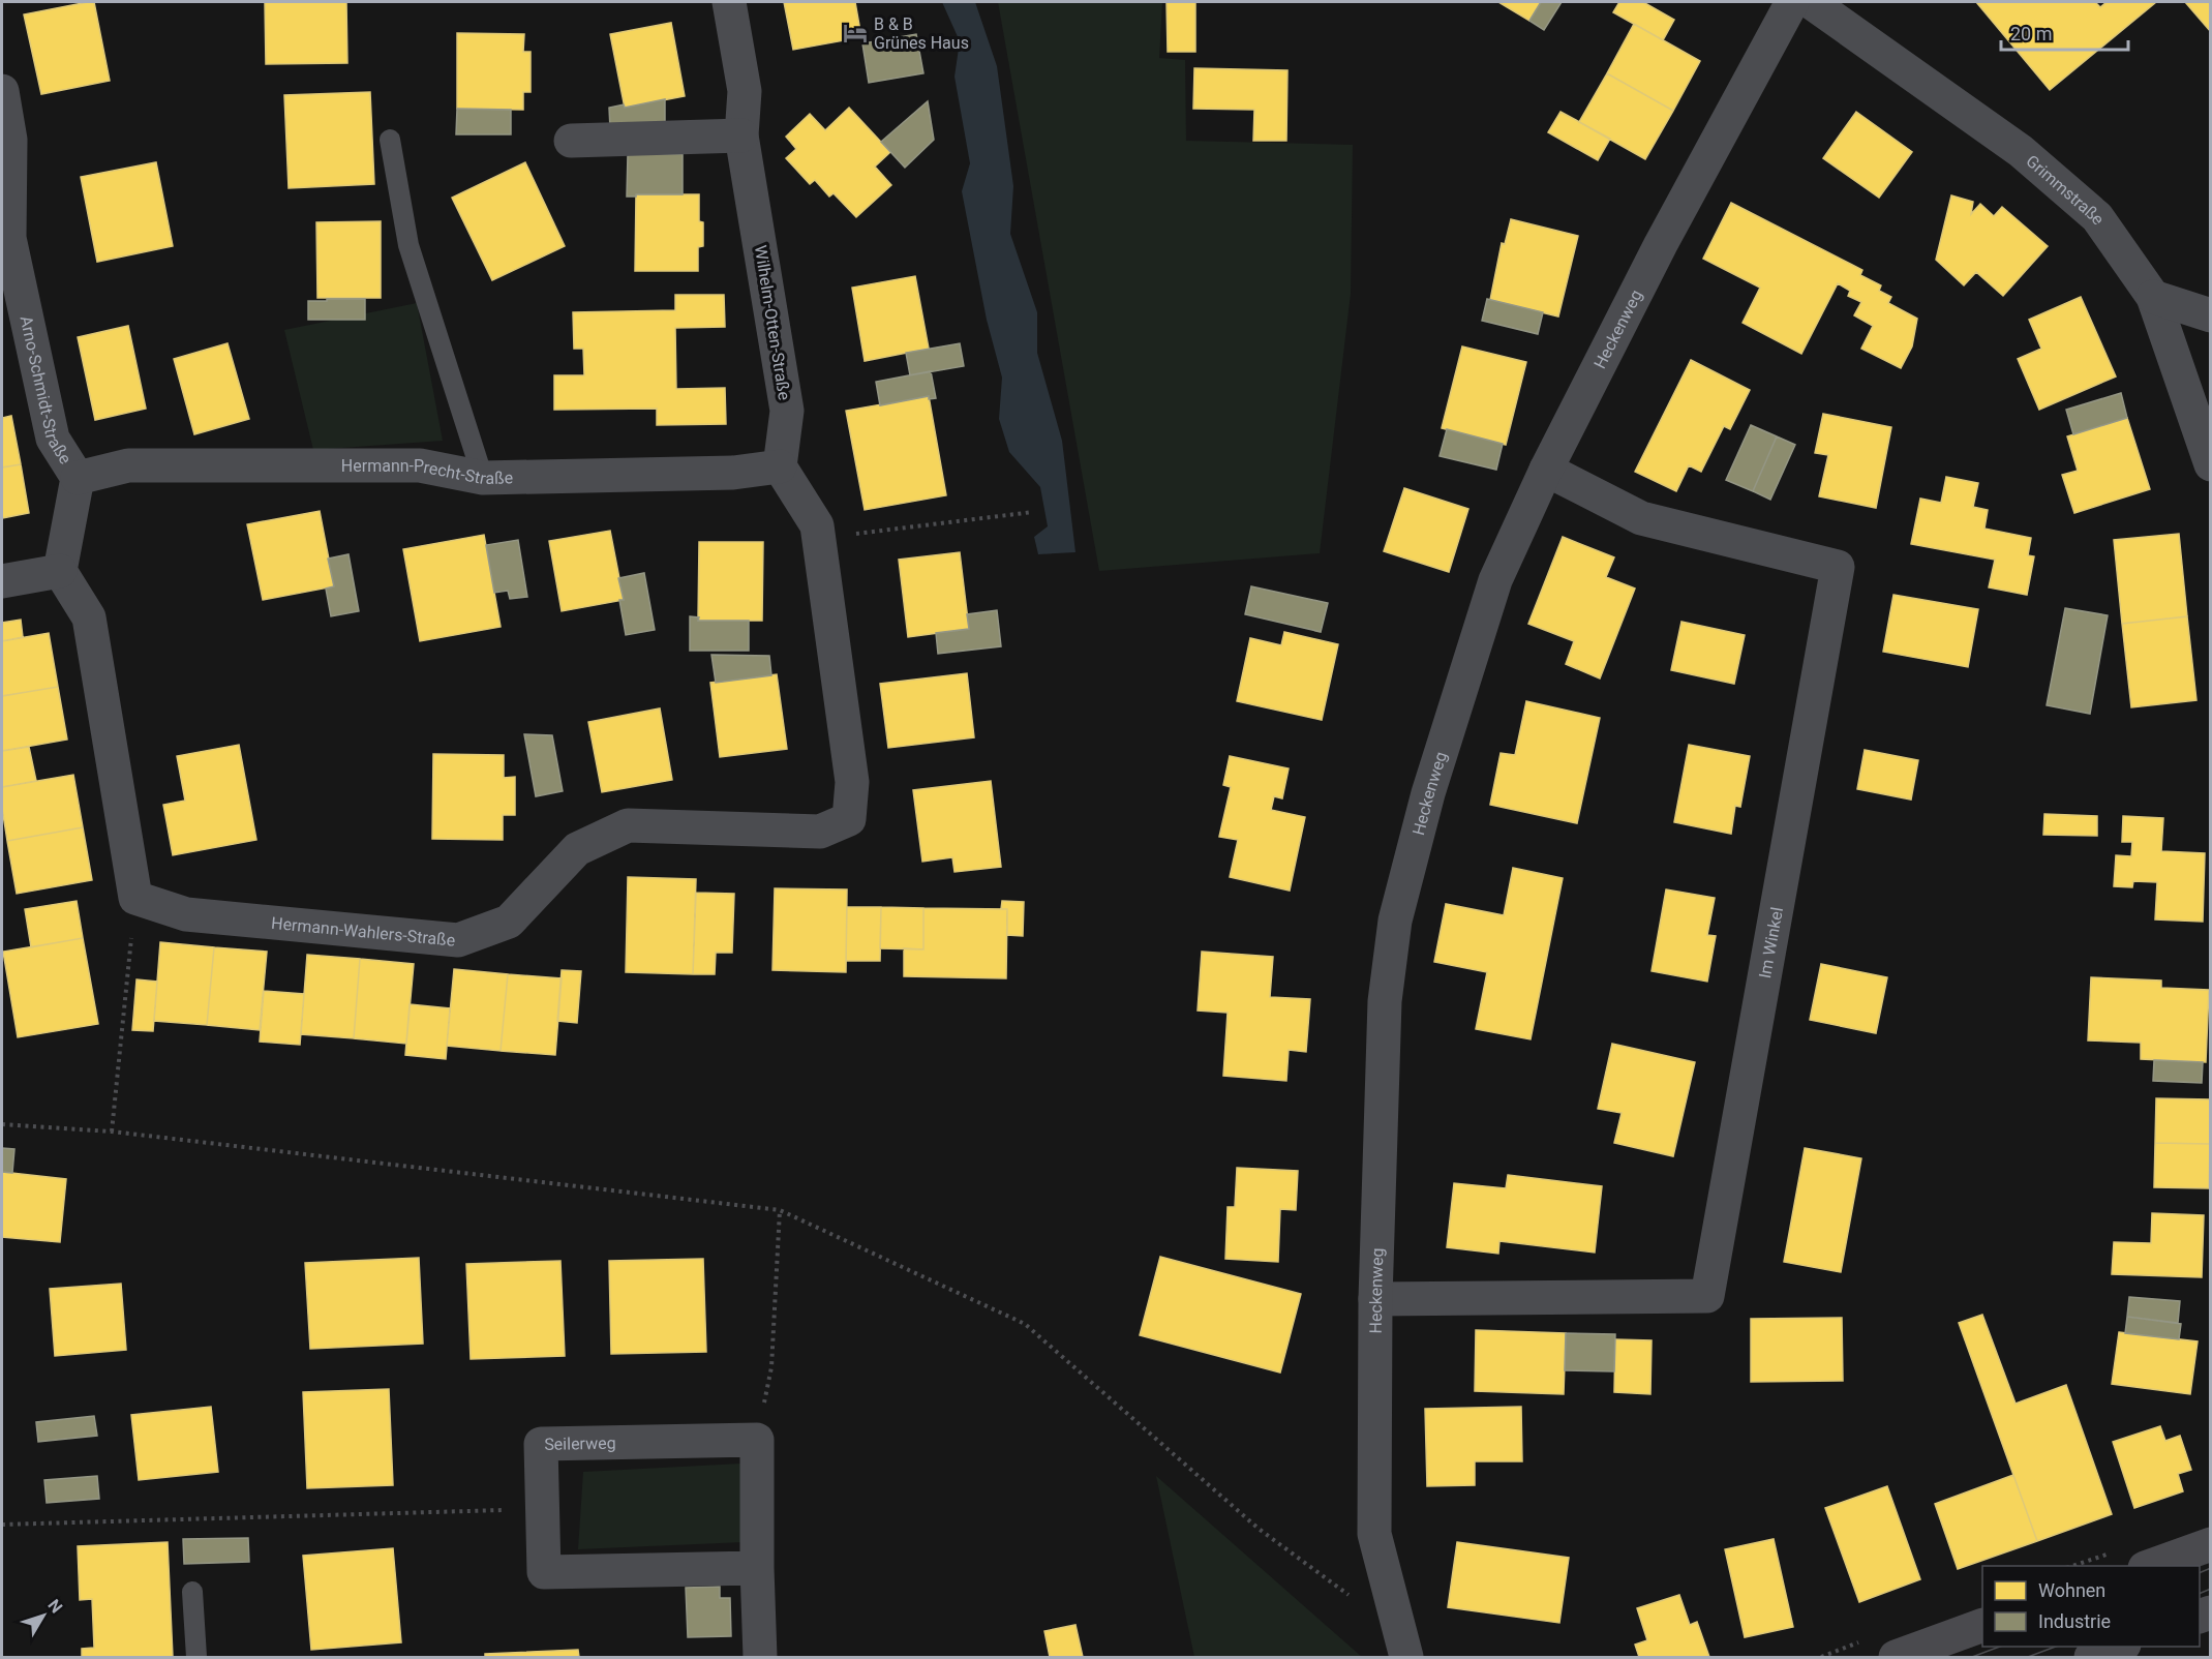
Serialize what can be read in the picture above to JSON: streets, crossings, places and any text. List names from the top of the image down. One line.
{"streets":{"street":["Grimmstraße","Wilhelm-Otten-Straße","Heckenweg","Arno-Schmidt-Straße","Hermann-Precht-Straße","Hermann-Wahlers-Straße","Im Winkel","Seilerweg"]},"crossings":[["Wilhelm-Otten-Straße","Hermann-Precht-Straße"],["Heckenweg","Im Winkel"],["Arno-Schmidt-Straße","Hermann-Precht-Straße"]],"places":{"hotel":["B & B Grünes Haus"]},"legend":["Wohnen","Industrie"],"scale_bar":"20 m","north":"top right"}
